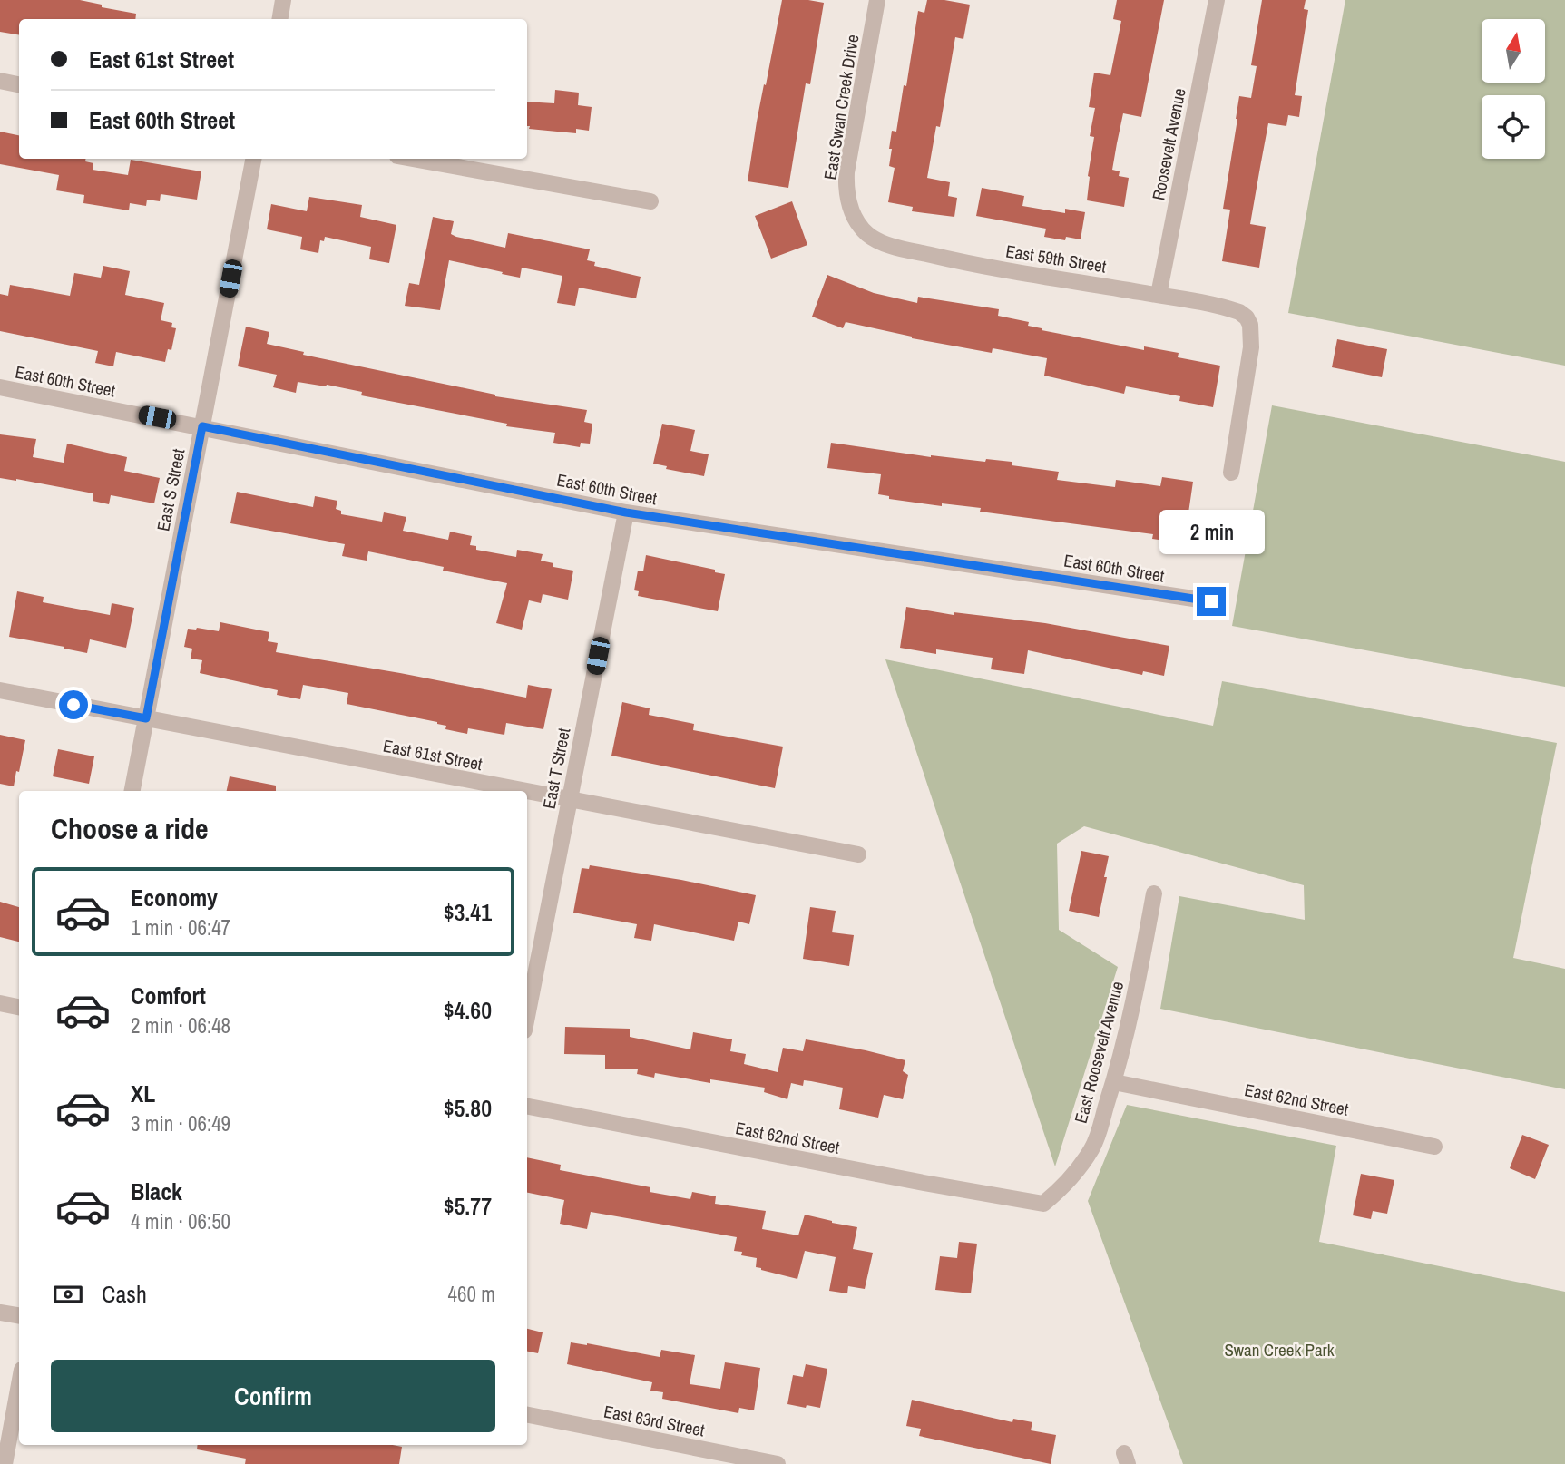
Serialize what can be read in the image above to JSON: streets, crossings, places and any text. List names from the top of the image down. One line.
{"streets":{"street":["East Swan Creek Drive","Roosevelt Avenue","East 59th Street","East 60th Street","East S Street","East 61st Street","East T Street","East Roosevelt Avenue","East 62nd Street","East 63rd Street"]},"crossings":[["East Swan Creek Drive","East 59th Street"],["Roosevelt Avenue","East 59th Street"],["East 60th Street","East S Street"],["East 60th Street","East T Street"],["East S Street","East 61st Street"],["East 61st Street","East T Street"],["East Roosevelt Avenue","East 62nd Street"]],"parks":["Swan Creek Park"],"north":"top","page":{"banner":["East 61st Street","East 60th Street"],"bubble":"2 min","heading":"Choose a ride","list":[{"name":"Economy","note":"1 min · 06:47","value":"$3.41"},{"name":"Comfort","note":"2 min · 06:48","value":"$4.60"},{"name":"XL","note":"3 min · 06:49","value":"$5.80"},{"name":"Black","note":"4 min · 06:50","value":"$5.77"}],"pay":["Cash","460 m"],"buttons":"Confirm"}}
